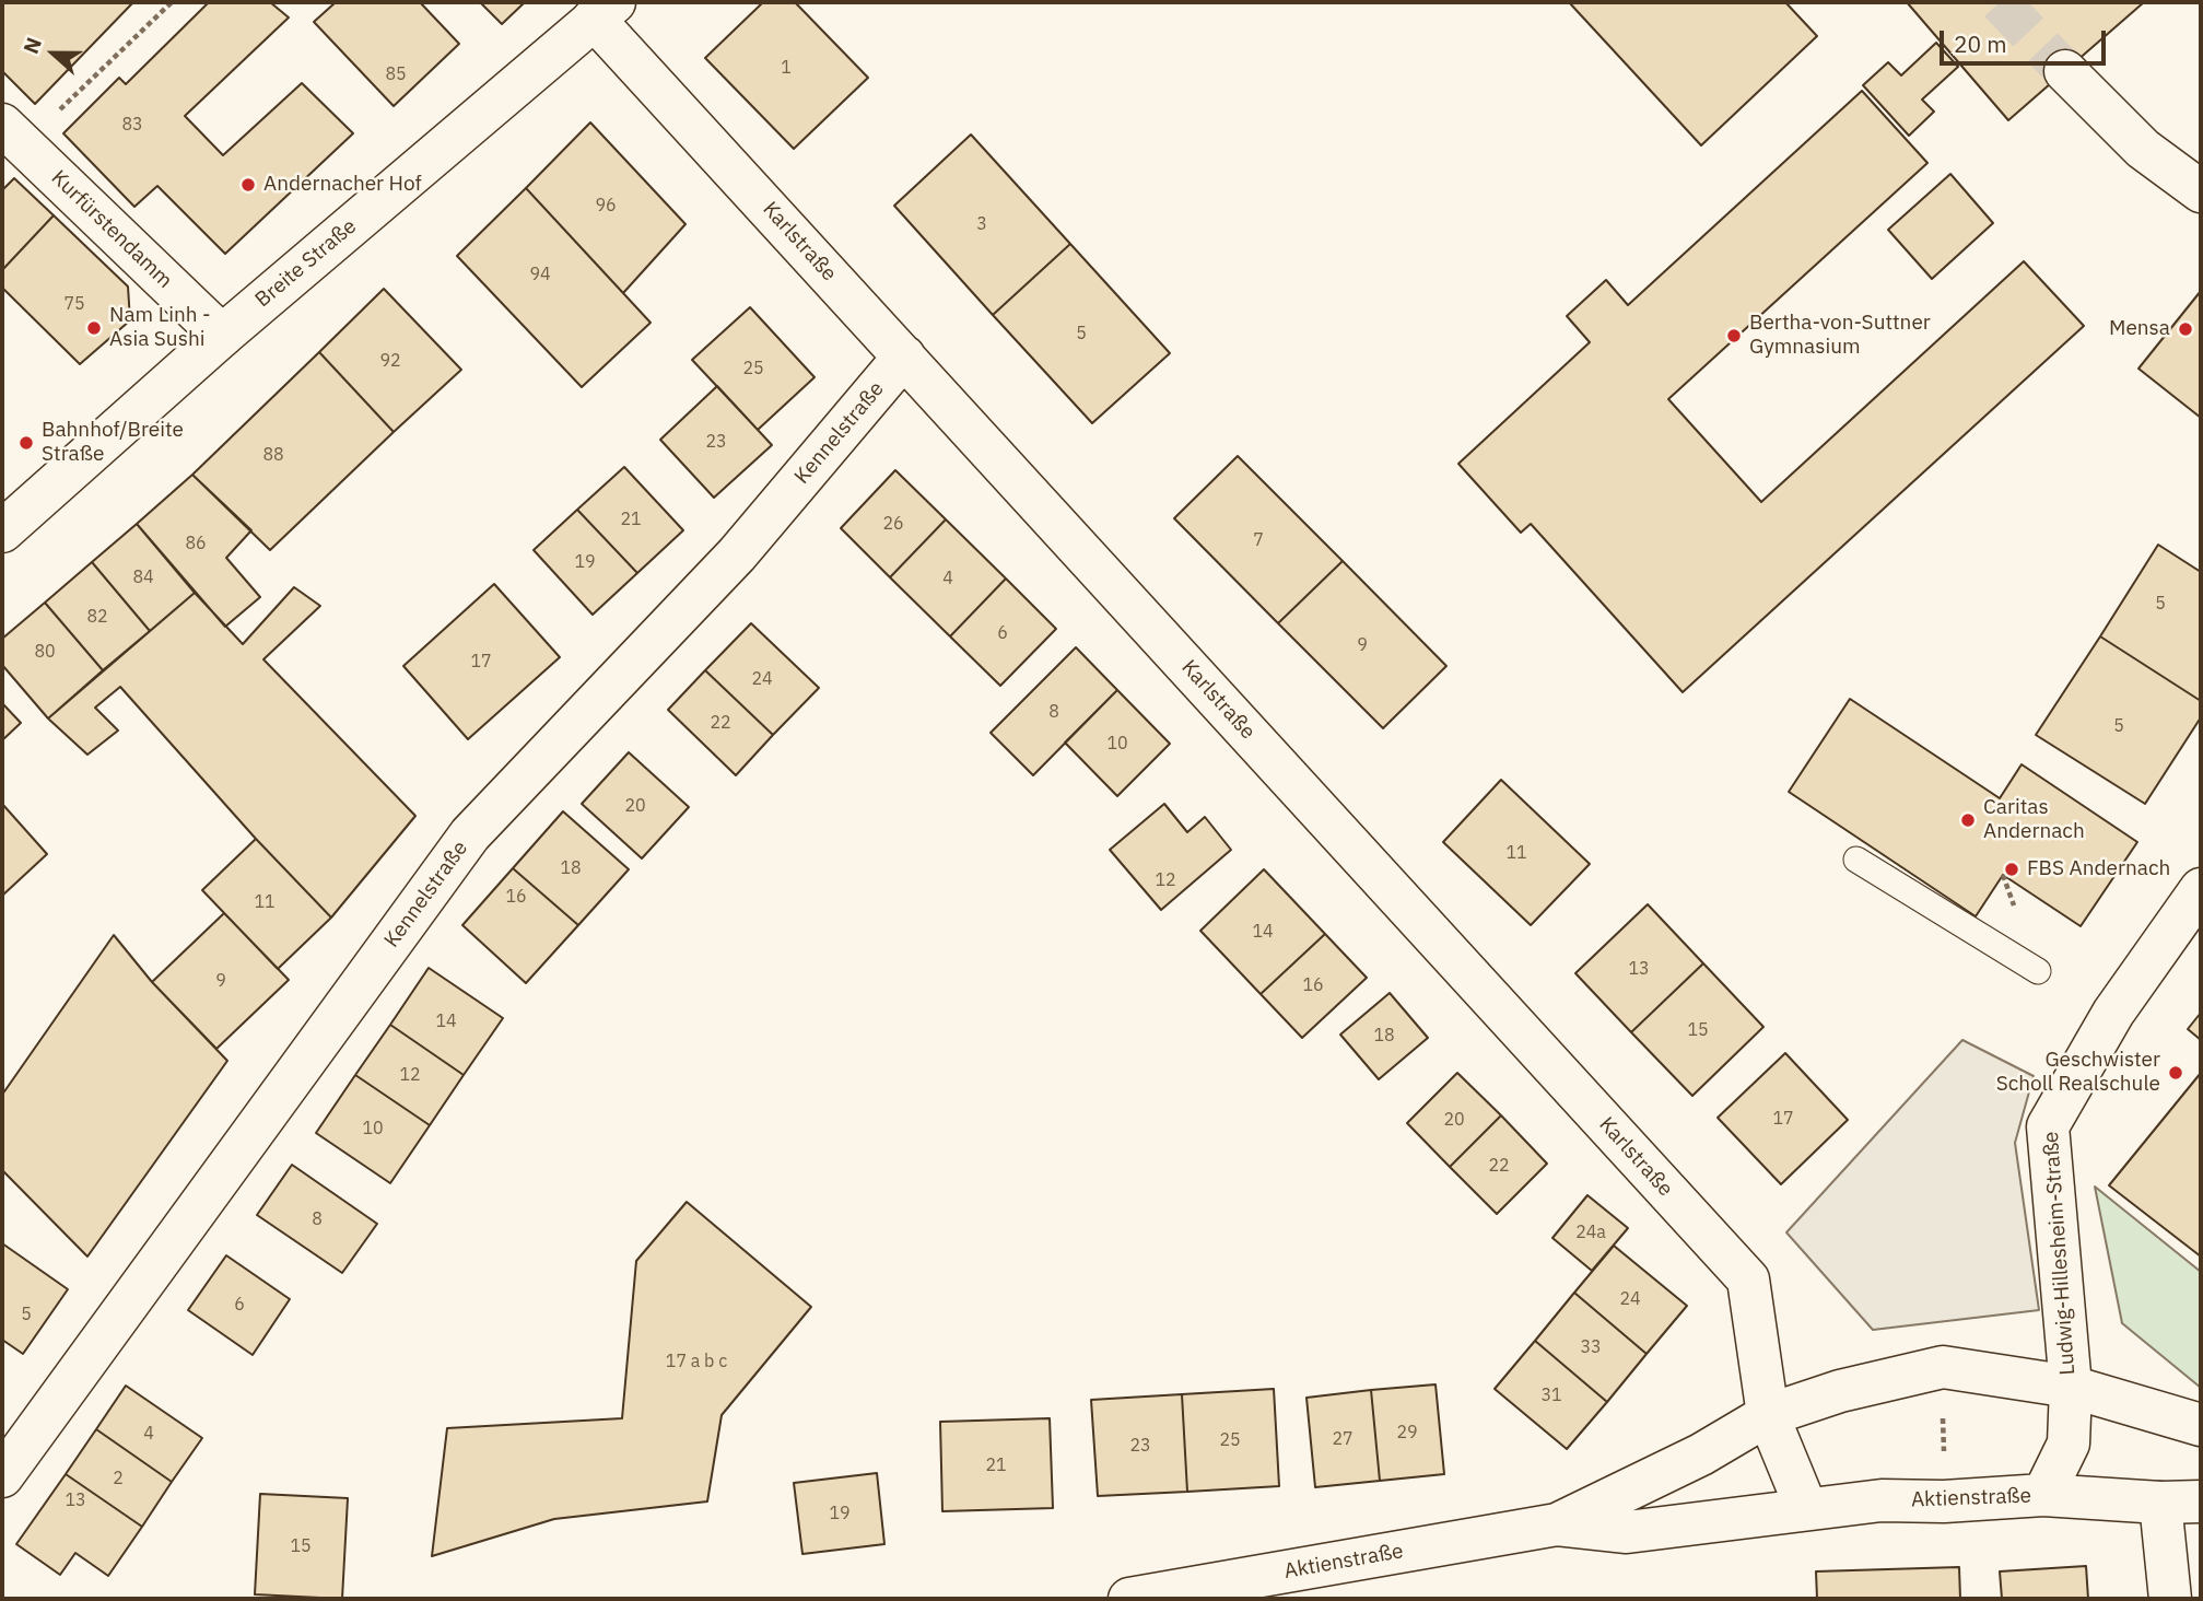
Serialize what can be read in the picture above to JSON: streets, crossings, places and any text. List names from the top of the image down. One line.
{"streets":{"street":["Kurfürstendamm","Karlstraße","Breite Straße","Kennelstraße","Ludwig-Hillesheim-Straße","Aktienstraße"]},"crossings":[["Kurfürstendamm","Breite Straße"],["Karlstraße","Breite Straße"],["Karlstraße","Kennelstraße"],["Karlstraße","Aktienstraße"],["Ludwig-Hillesheim-Straße","Aktienstraße"]],"places":["Andernacher Hof","Nam Linh - Asia Sushi","Mensa","Bertha-von-Suttner Gymnasium","Bahnhof/Breite Straße","Caritas Andernach","FBS Andernach","Geschwister Scholl Realschule"],"house_numbers":["1","85","83","96","3","94","75","5","92","25","23","88","21","26","7","86","19","84","4","5","82","6","9","80","17","24","8","22","5","10","20","11","18","12","16","11","14","13","9","16","14","15","18","12","17","20","10","22","8","24a","24","6","5","33","17 a b c","31","29","4","27","25","23","21","2","13","19","15"],"scale_bar":"20 m","north":"left"}
